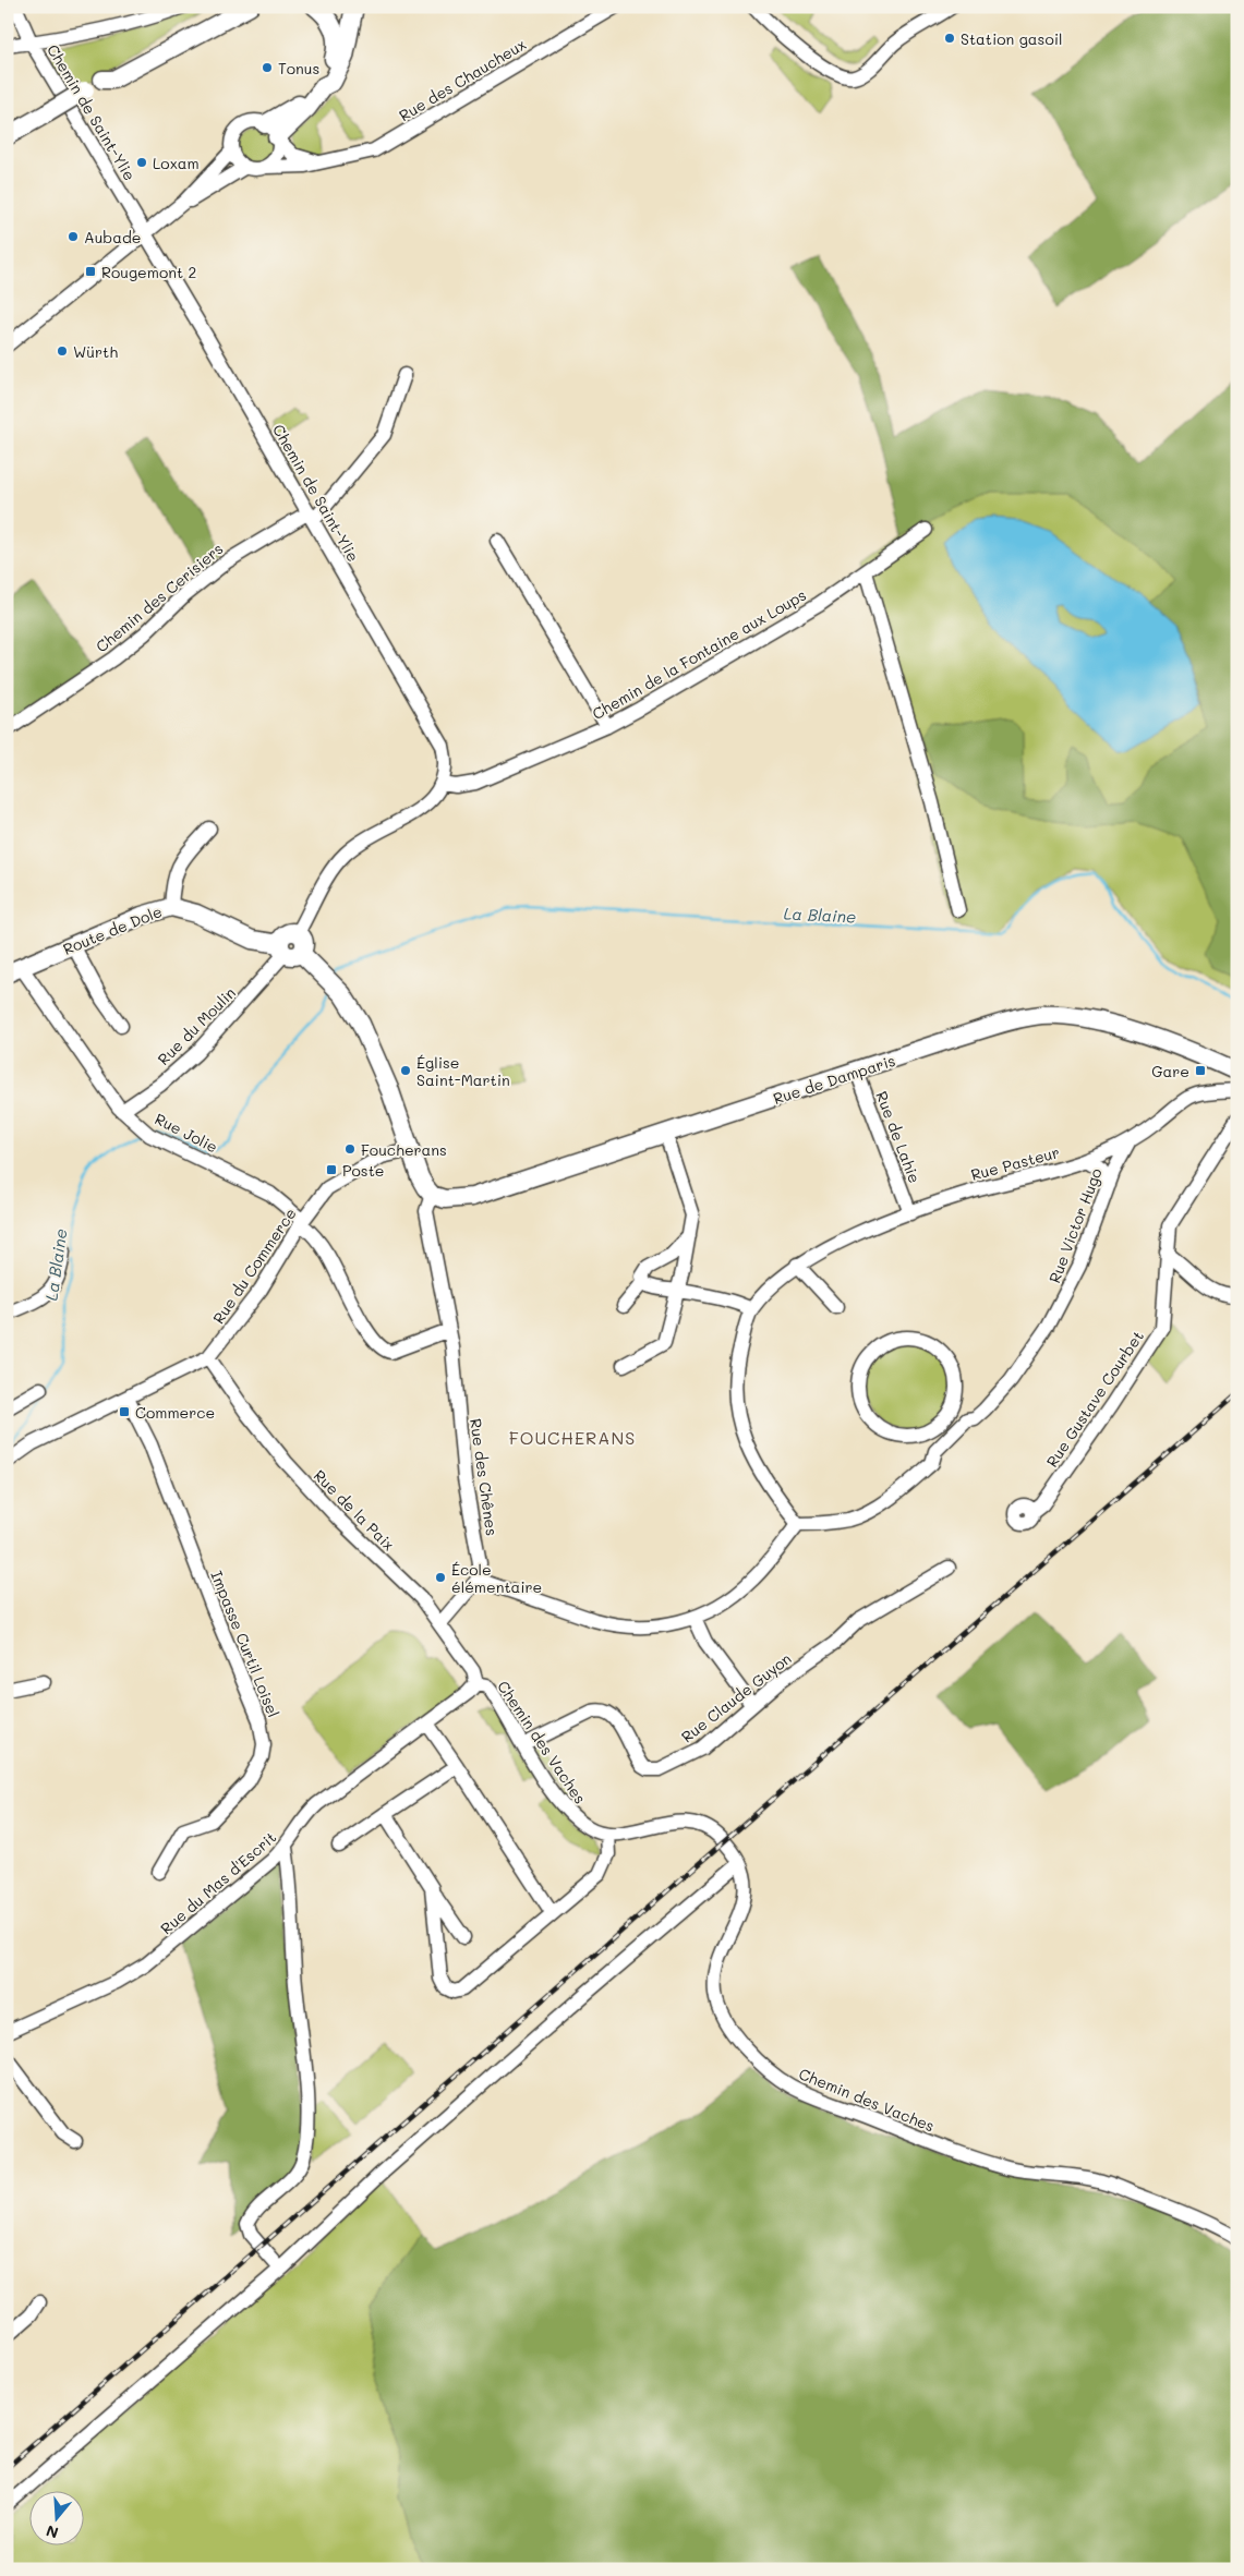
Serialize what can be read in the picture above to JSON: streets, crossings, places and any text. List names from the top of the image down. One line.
{"streets":{"main road":["Route de Dole","Rue de Damparis"],"street":["Rue des Chaucheux","Chemin de Saint-Ylie","Chemin des Cerisiers","Chemin de la Fontaine aux Loups","Rue du Moulin","Rue Jolie","Rue de Lahie","Rue Pasteur","Rue Victor Hugo","Rue du Commerce","Rue Gustave Courbet","Rue des Chênes","Rue de la Paix","Impasse Curtil Loisel","Rue Claude Guyon","Chemin des Vaches","Rue du Mas d'Escrit"]},"crossings":[["Chemin de Saint-Ylie","Chemin des Cerisiers"],["Chemin de Saint-Ylie","Chemin de la Fontaine aux Loups"],["Route de Dole","Rue du Moulin"],["Route de Dole","Rue Jolie"],["Rue du Moulin","Rue Jolie"],["Rue de Damparis","Rue de Lahie"],["Rue de Damparis","Rue des Chênes"],["Rue Jolie","Rue du Commerce"],["Rue Jolie","Rue des Chênes"],["Rue de Lahie","Rue Pasteur"],["Rue Pasteur","Rue Victor Hugo"],["Rue du Commerce","Rue de la Paix"],["Rue du Commerce","Impasse Curtil Loisel"],["Rue de la Paix","Chemin des Vaches"],["Rue de la Paix","Rue du Mas d'Escrit"],["Rue Claude Guyon","Chemin des Vaches"],["Chemin des Vaches","Rue du Mas d'Escrit"]],"districts":["FOUCHERANS"],"water":["La Blaine"],"places":{"other":["Station gasoil","Tonus","Loxam","Aubade","Würth","Église Saint-Martin","Foucherans","École élémentaire"],"transit":["Rougemont 2","Gare","Poste","Commerce"]},"north":"bottom"}
